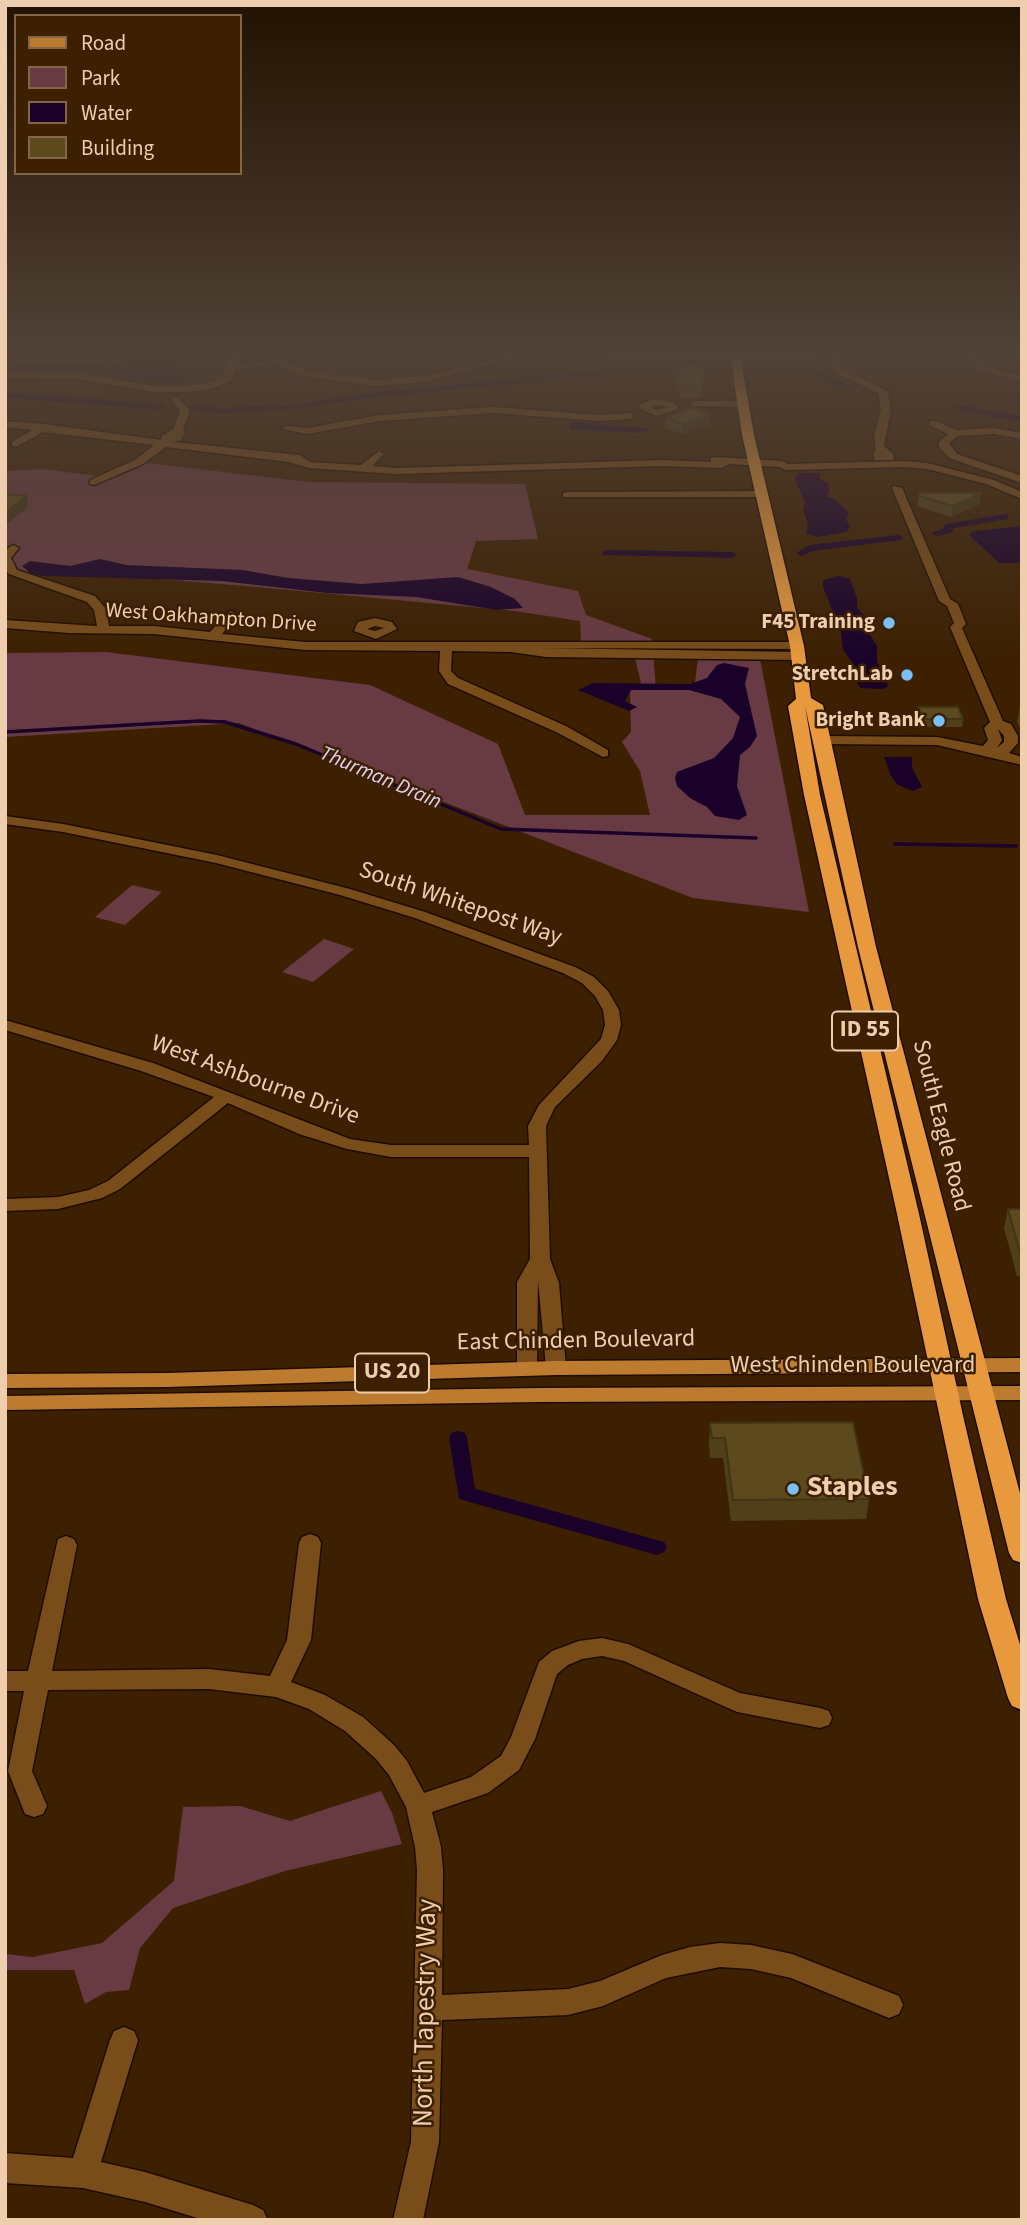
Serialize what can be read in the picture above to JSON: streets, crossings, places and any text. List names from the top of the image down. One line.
{"streets":{"highway":["ID 55","South Eagle Road"],"main road":["East Chinden Boulevard","West Chinden Boulevard","US 20"],"street":["West Oakhampton Drive","South Whitepost Way","West Ashbourne Drive","North Tapestry Way"]},"crossings":[["West Oakhampton Drive","South Eagle Road"],["South Whitepost Way","West Ashbourne Drive"],["South Whitepost Way","East Chinden Boulevard"],["ID 55","South Eagle Road"],["ID 55","East Chinden Boulevard"],["ID 55","West Chinden Boulevard"],["South Eagle Road","East Chinden Boulevard"]],"water":["Thurman Drain"],"places":["F45 Training","StretchLab","Bright Bank","Staples"],"legend":["Road","Park","Water","Building"]}
